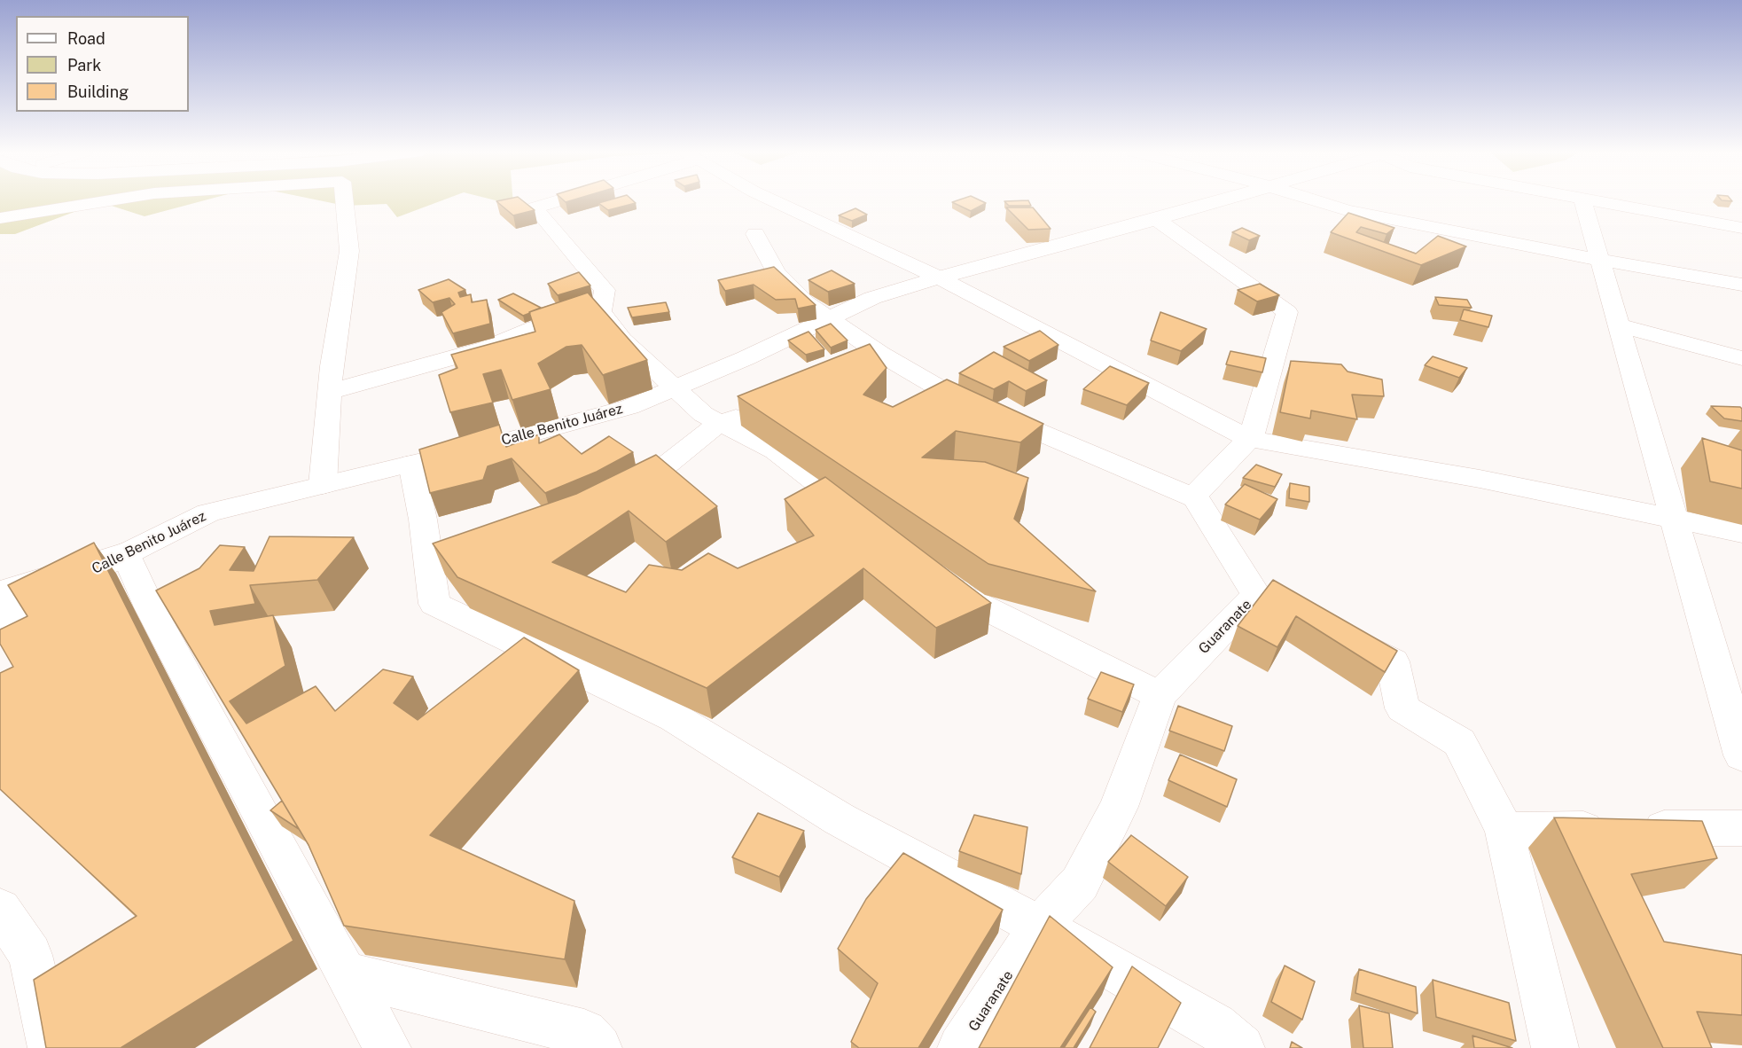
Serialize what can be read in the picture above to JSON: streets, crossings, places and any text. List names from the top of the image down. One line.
{"streets":{"street":["Calle Benito Juárez","Guaranate"]},"legend":["Road","Park","Building"]}
